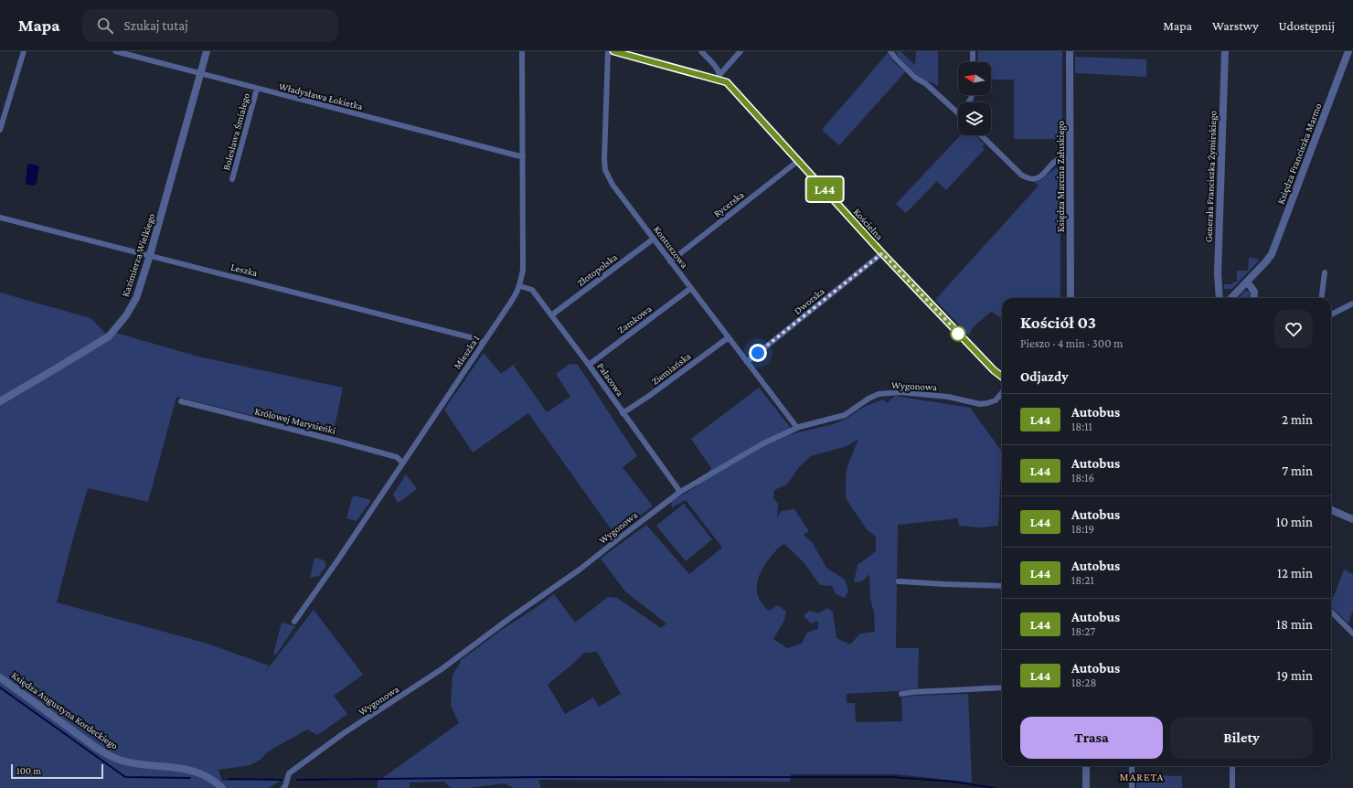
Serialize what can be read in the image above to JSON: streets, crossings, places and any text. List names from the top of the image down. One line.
{"streets":{"street":["Władysława Łokietka","Bolesława Śmiałego","Księdza Franciszka Marmo","Księdza Marcina Załuskiego","Generała Franciszka Żymirskiego","Rycerska","Kościelna","Kontuszowa","Kazimierza Wielkiego","Leszka","Złotopolska","Dworska","Zamkowa","Mieszka I","Ziemiańska","Pałacowa","Wygonowa","Królowej Marysieńki","Księdza Augustyna Kordeckiego"]},"crossings":[["Władysława Łokietka","Bolesława Śmiałego"],["Władysława Łokietka","Kazimierza Wielkiego"],["Władysława Łokietka","Mieszka I"],["Rycerska","Kościelna"],["Rycerska","Kontuszowa"],["Kościelna","Dworska"],["Kontuszowa","Złotopolska"],["Kontuszowa","Dworska"],["Kontuszowa","Zamkowa"],["Kontuszowa","Ziemiańska"],["Kontuszowa","Wygonowa"],["Kazimierza Wielkiego","Leszka"],["Leszka","Mieszka I"],["Złotopolska","Pałacowa"],["Zamkowa","Pałacowa"],["Mieszka I","Pałacowa"],["Mieszka I","Królowej Marysieńki"],["Ziemiańska","Pałacowa"],["Pałacowa","Wygonowa"]],"districts":["MARETA"],"lines":["bus line L44"],"scale_bar":"100 m","north":"left","page":{"header":"Mapa","search":"Szukaj tutaj","nav":["Mapa","Warstwy","Udostępnij"],"on_map":"L44","heading":[["Kościół 03","Pieszo · 4 min · 300 m"],"Odjazdy"],"list":[{"mark":"L44","name":"Autobus","note":"18:11","value":"2 min"},{"mark":"L44","name":"Autobus","note":"18:16","value":"7 min"},{"mark":"L44","name":"Autobus","note":"18:19","value":"10 min"},{"mark":"L44","name":"Autobus","note":"18:21","value":"12 min"},{"mark":"L44","name":"Autobus","note":"18:27","value":"18 min"},{"mark":"L44","name":"Autobus","note":"18:28","value":"19 min"}],"buttons":["Trasa","Bilety"],"scale":"100 m"}}
